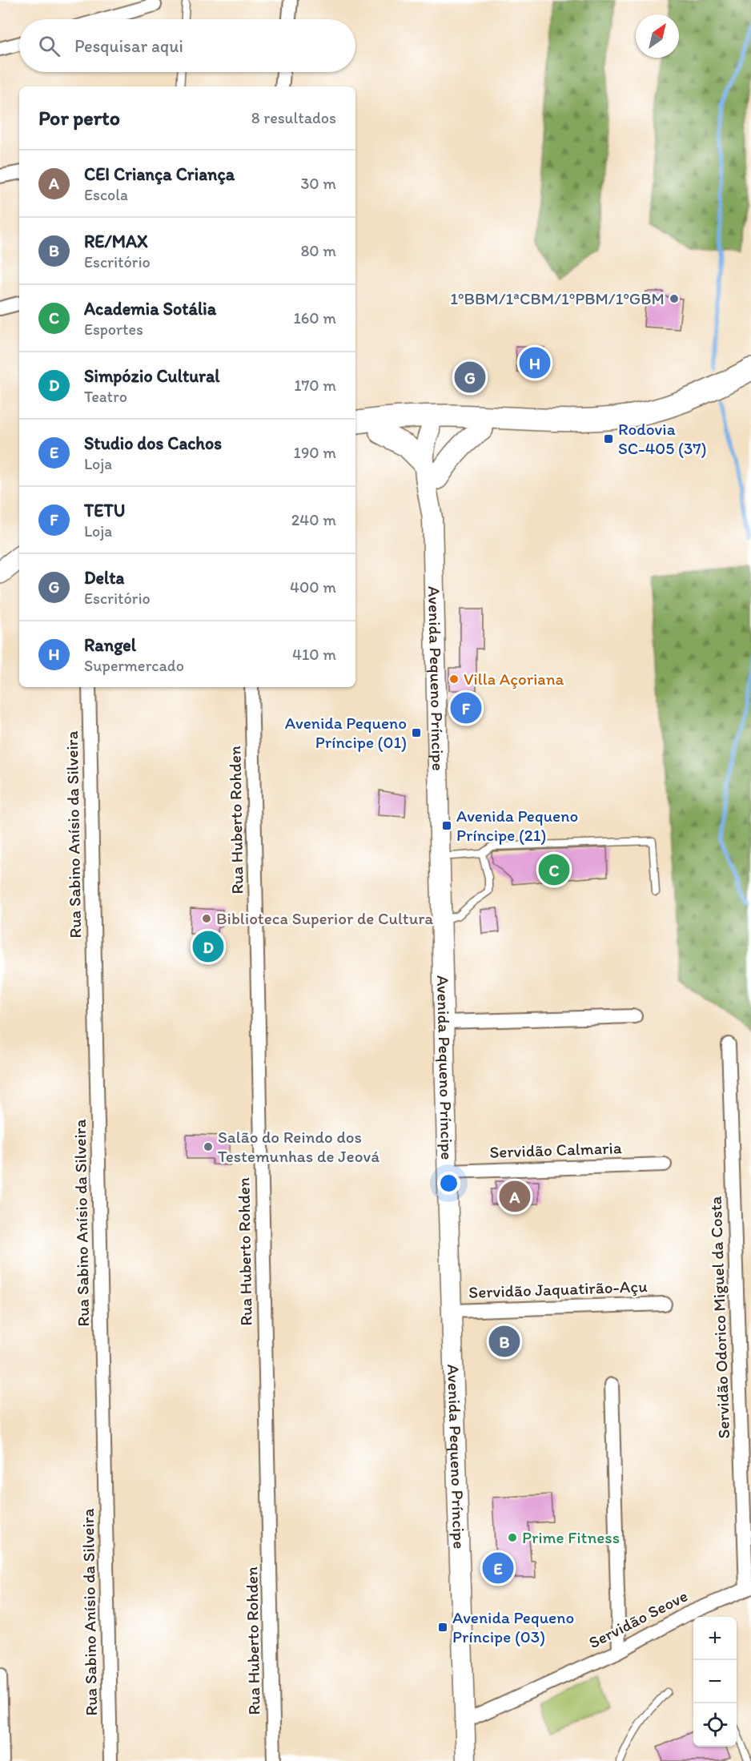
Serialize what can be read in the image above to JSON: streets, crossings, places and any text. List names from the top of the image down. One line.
{"streets":{"main road":["Avenida Pequeno Príncipe"],"street":["Rua Huberto Rohden","Rua Sabino Anísio da Silveira","Servidão Calmaria","Servidão Jaquatirão-Açu","Servidão Odorico Miguel da Costa","Servidão Seove"]},"crossings":[["Avenida Pequeno Príncipe","Servidão Calmaria"],["Avenida Pequeno Príncipe","Servidão Jaquatirão-Açu"],["Avenida Pequeno Príncipe","Servidão Seove"],["Servidão Odorico Miguel da Costa","Servidão Seove"]],"places":{"other":["1ºBBM/1ªCBM/1ºPBM/1ºGBM","Villa Açoriana","Biblioteca Superior de Cultura","Salão do Reindo dos Testemunhas de Jeová","Prime Fitness"],"transit":["Rodovia SC-405 (37)","Avenida Pequeno Príncipe (01)","Avenida Pequeno Príncipe (21)","Avenida Pequeno Príncipe (03)"]},"north":"top right","page":{"search":"Pesquisar aqui","heading":["Por perto","8 resultados"],"list":[{"mark":"A","name":"CEI Criança Criança","note":"Escola","value":"30 m"},{"mark":"B","name":"RE/MAX","note":"Escritório","value":"80 m"},{"mark":"C","name":"Academia Sotália","note":"Esportes","value":"160 m"},{"mark":"D","name":"Simpózio Cultural","note":"Teatro","value":"170 m"},{"mark":"E","name":"Studio dos Cachos","note":"Loja","value":"190 m"},{"mark":"F","name":"TETU","note":"Loja","value":"240 m"},{"mark":"G","name":"Delta","note":"Escritório","value":"400 m"},{"mark":"H","name":"Rangel","note":"Supermercado","value":"410 m"}],"pins":["H","G","F","C","D","A","B","E"],"map_buttons":["+","−"]}}
